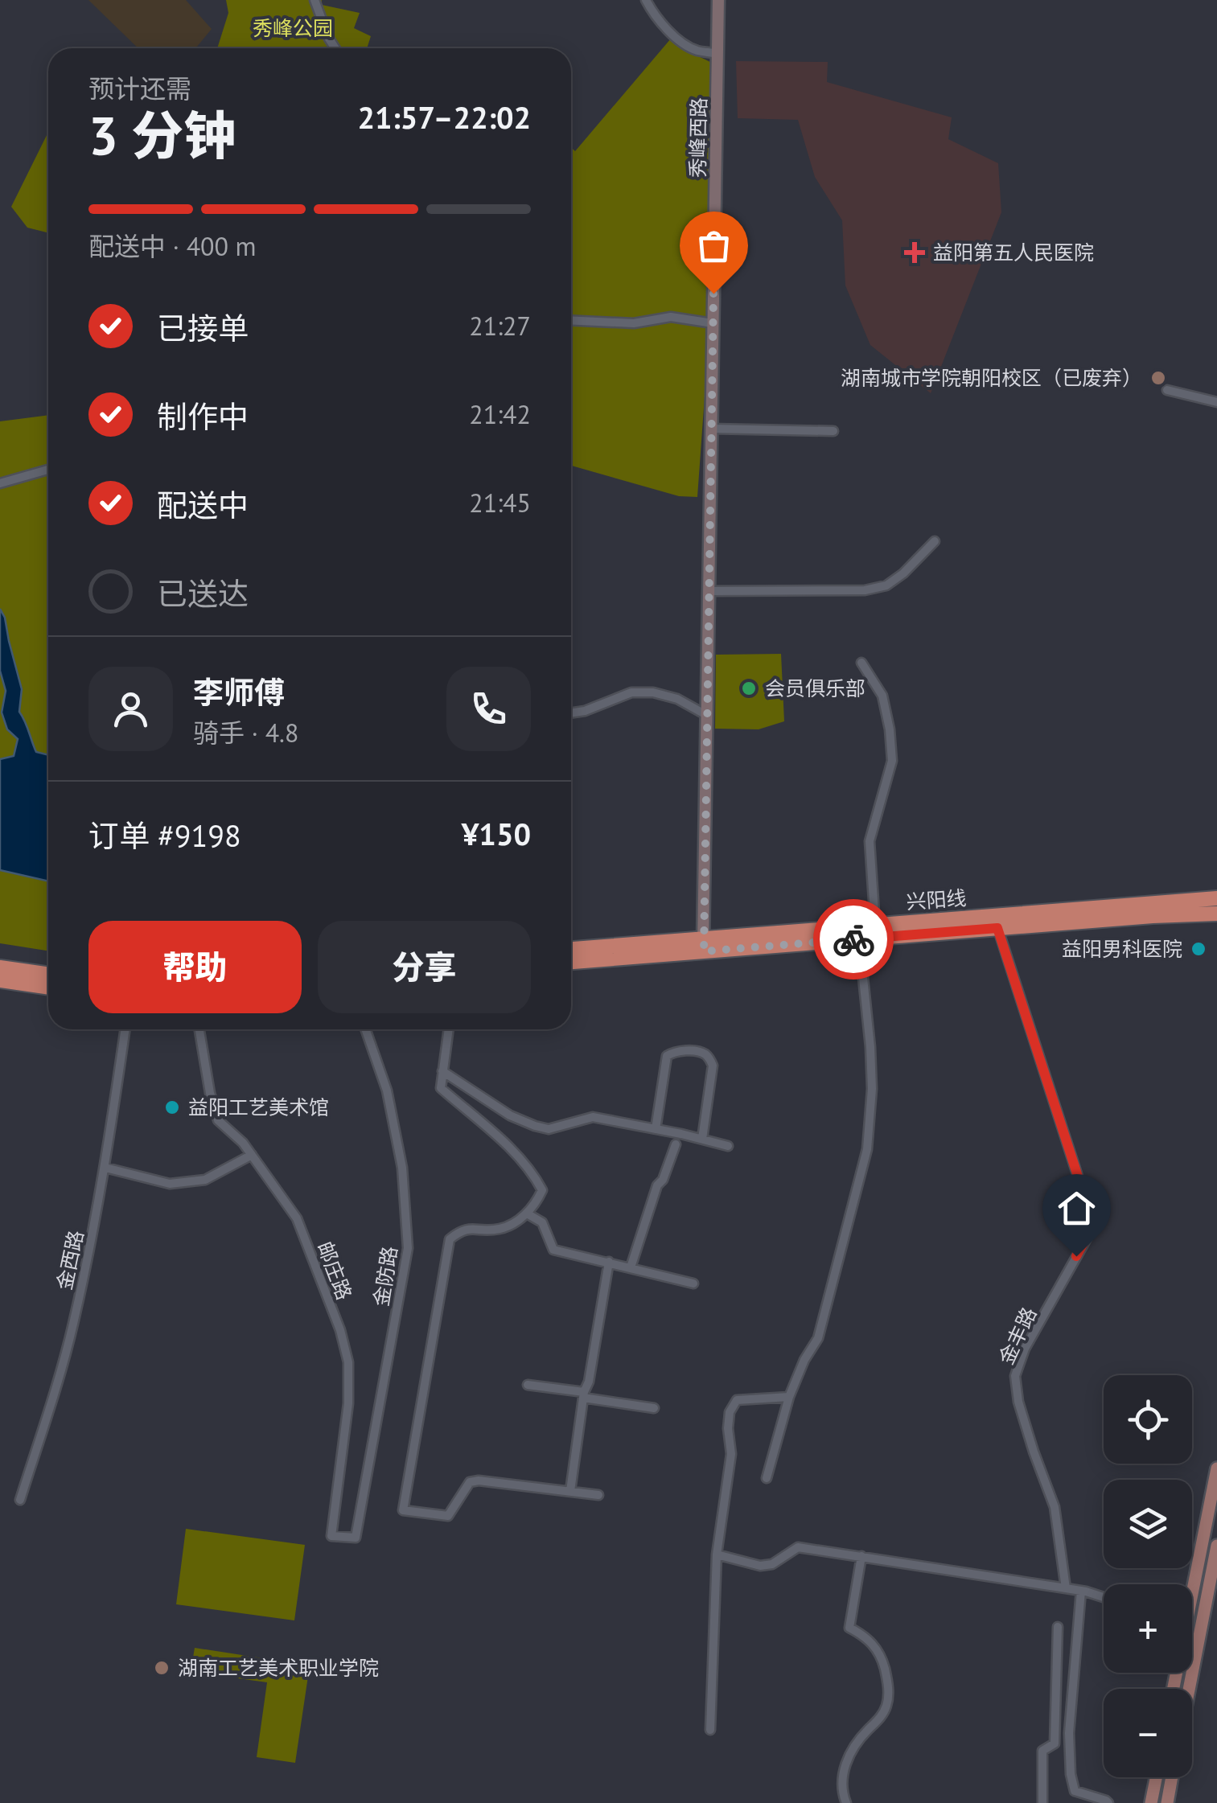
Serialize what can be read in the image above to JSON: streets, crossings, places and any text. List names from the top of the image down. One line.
{"streets":{"highway":["兴阳线"],"street":["秀峰西路","金西路","邮庄路","金防路","金丰路"]},"crossings":[["秀峰西路","兴阳线"],["兴阳线","金丰路"],["邮庄路","金防路"]],"parks":["秀峰公园"],"places":{"health":["益阳第五人民医院"],"other":["湖南城市学院朝阳校区（已废弃）","会员俱乐部","益阳男科医院","益阳工艺美术馆","湖南工艺美术职业学院"]},"page":{"heading":["3 分钟","预计还需","21:57–22:02"],"panel":["李师傅","骑手 · 4.8","订单 #9198","¥150"],"bar":"配送中 · 400 m","list":[["已接单","21:27"],["制作中","21:42"],["配送中","21:45"],"已送达"],"buttons":["帮助","分享"],"map_buttons":["+","−"]}}
